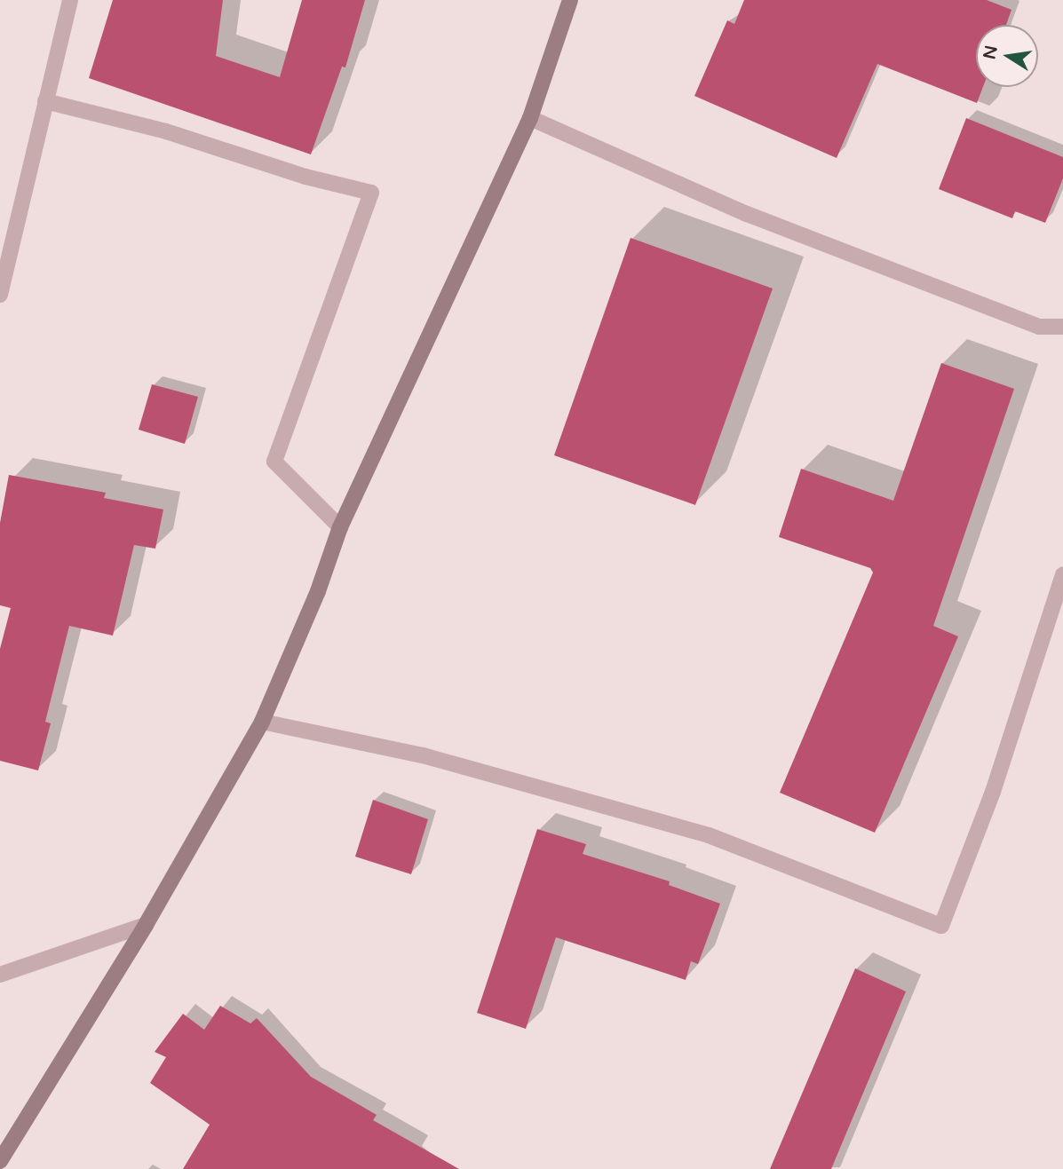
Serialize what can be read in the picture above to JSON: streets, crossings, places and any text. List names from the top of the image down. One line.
{"north":"left"}
